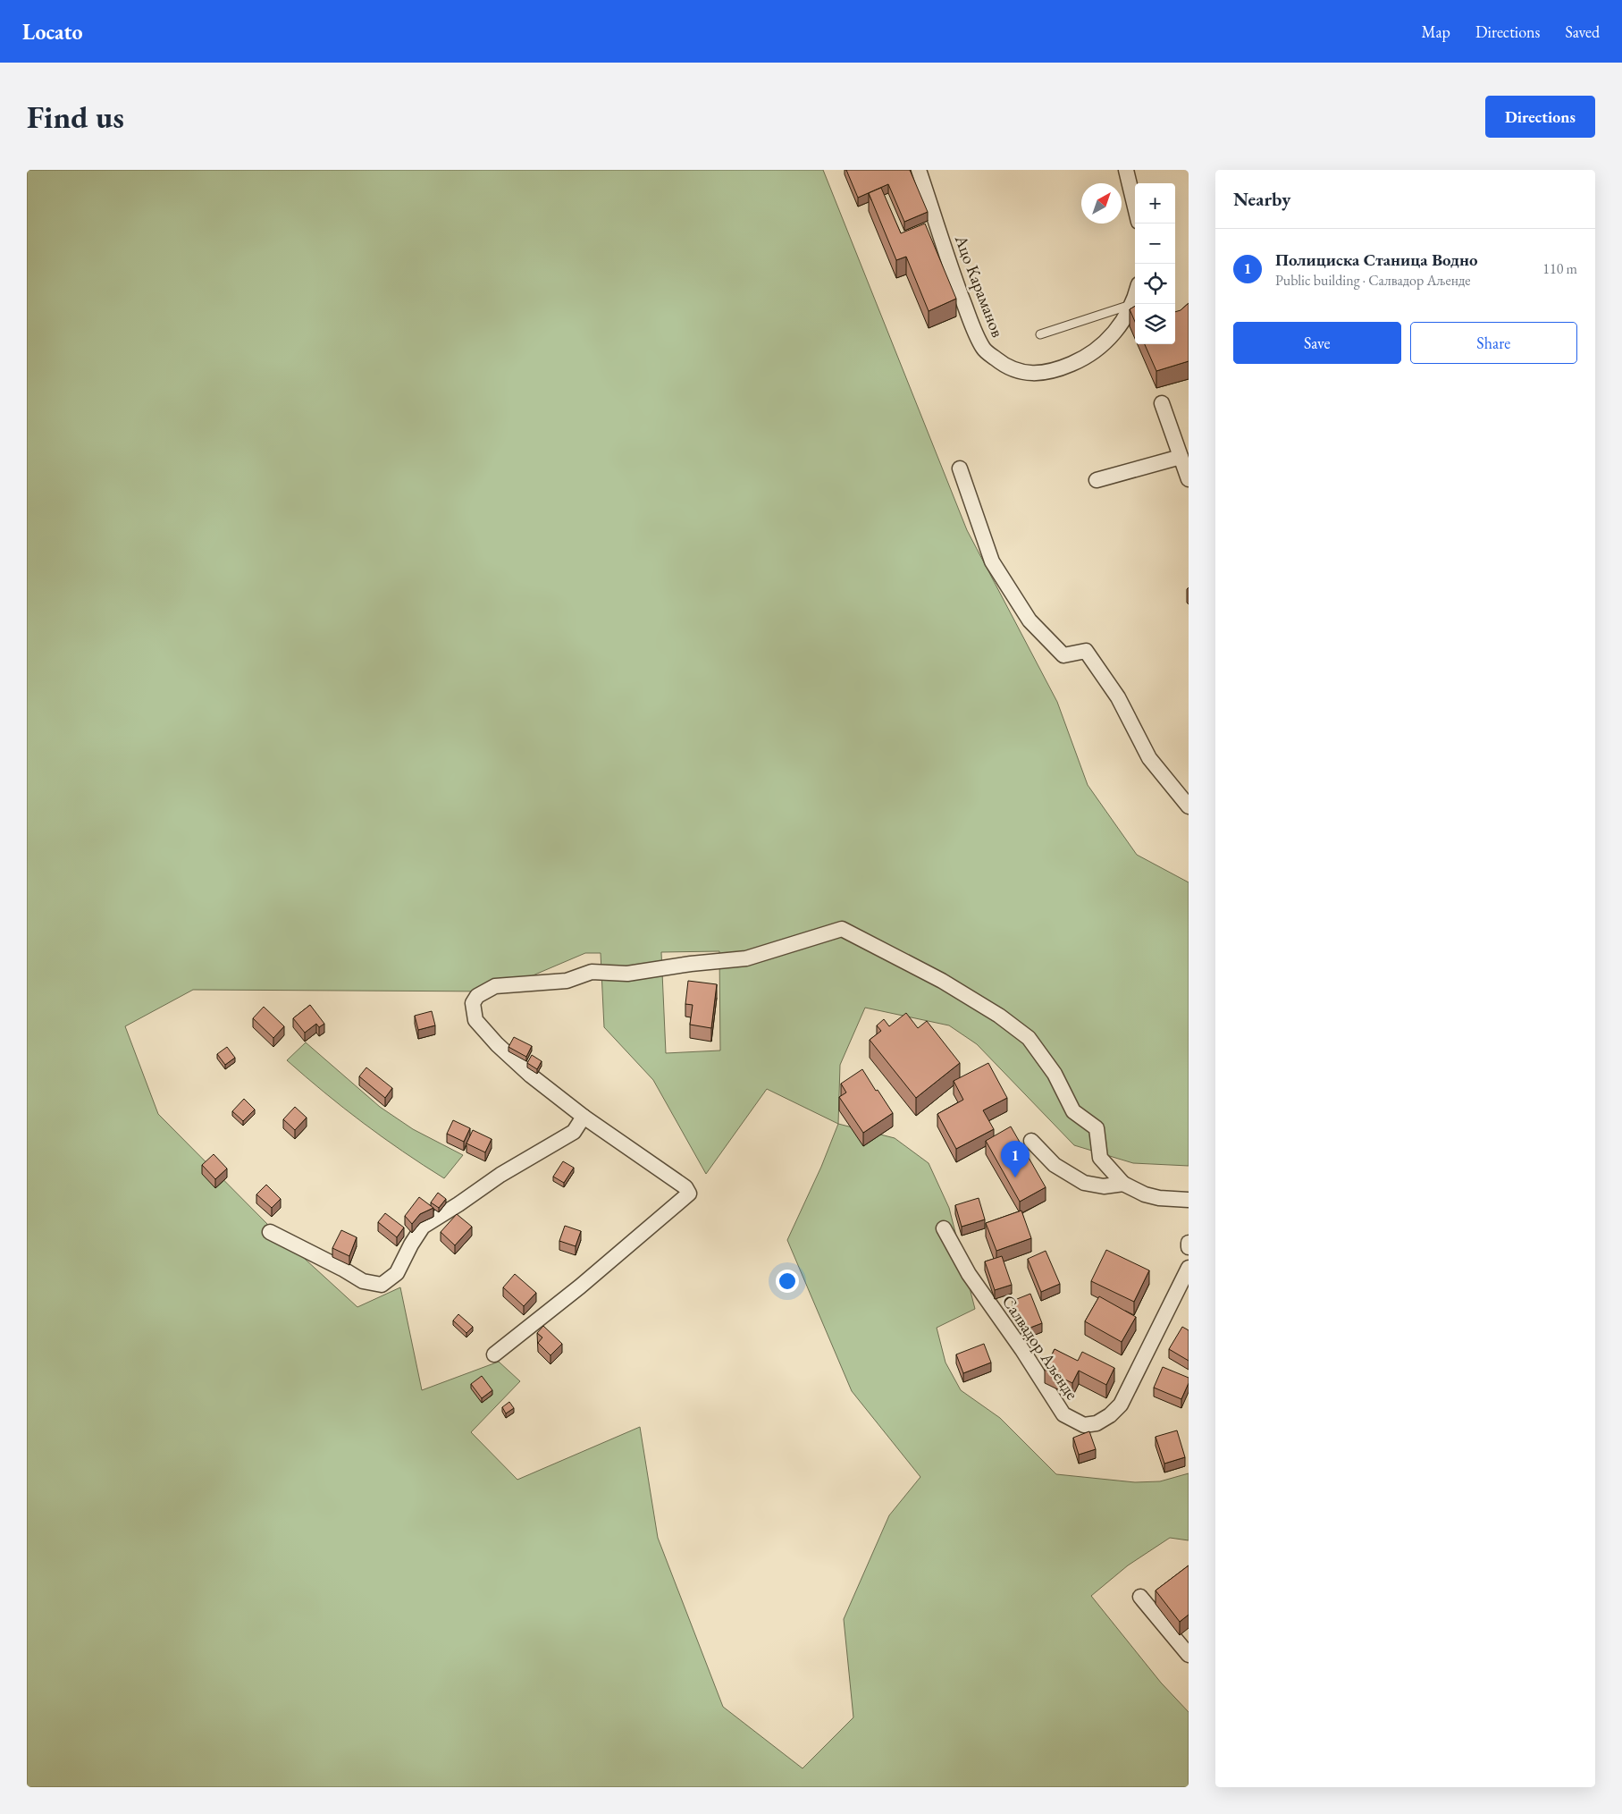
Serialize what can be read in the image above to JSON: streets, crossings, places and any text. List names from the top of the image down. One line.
{"streets":{"street":["Ацо Караманов","Салвадор Аљенде"]},"north":"top right","page":{"header":"Locato","nav":["Map","Directions","Saved"],"buttons":["Directions",["Save","Share"]],"title":"Find us","heading":"Nearby","map_buttons":["+","−"],"list":[{"mark":"1","name":"Полициска Станица Водно","note":"Public building · Салвадор Аљенде","value":"110 m"}],"pins":"1"}}
